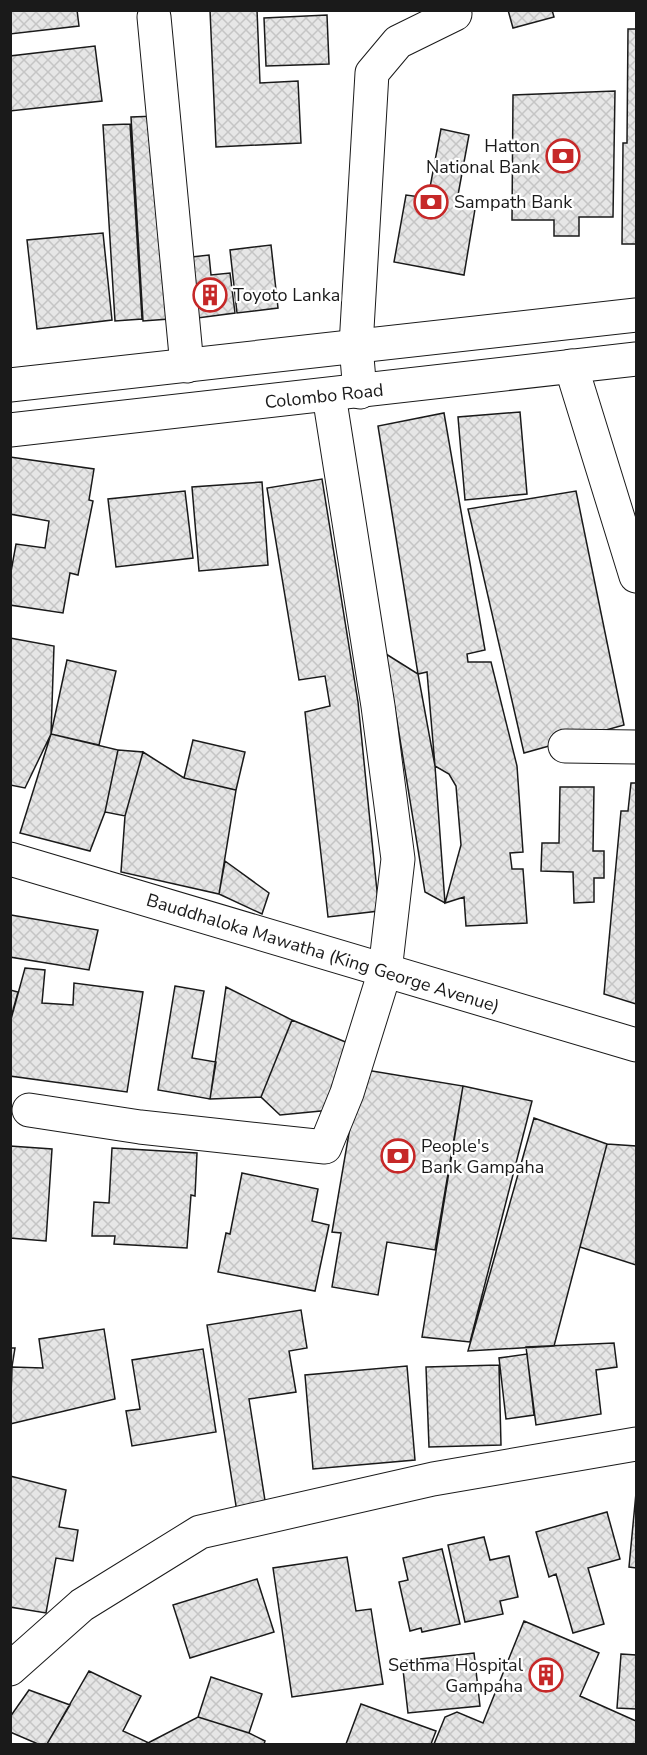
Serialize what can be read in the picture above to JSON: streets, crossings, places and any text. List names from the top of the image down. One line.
{"streets":{"main road":["Colombo Road","Bauddhaloka Mawatha (King George Avenue)"]},"places":{"bank":["Hatton National Bank","Sampath Bank","People's Bank Gampaha"],"building":["Toyoto Lanka","Sethma Hospital Gampaha"]}}
